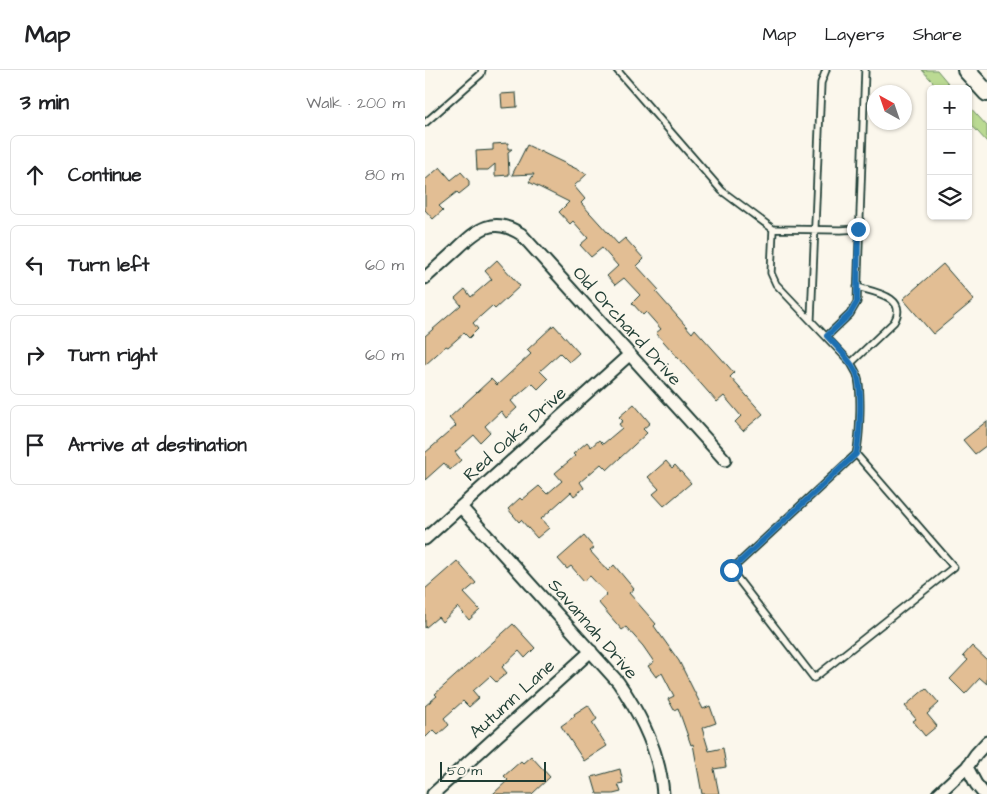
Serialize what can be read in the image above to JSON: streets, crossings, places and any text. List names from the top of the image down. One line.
{"streets":{"street":["Old Orchard Drive","Red Oaks Drive","Savannah Drive","Autumn Lane"]},"crossings":[["Old Orchard Drive","Red Oaks Drive"],["Red Oaks Drive","Savannah Drive"],["Savannah Drive","Autumn Lane"]],"scale_bar":"50 m","north":"top left","page":{"header":"Map","nav":["Map","Layers","Share"],"heading":["3 min","Walk · 200 m"],"map_buttons":["+","−"],"list":[["Continue","80 m"],["Turn left","60 m"],["Turn right","60 m"],"Arrive at destination"],"scale":"50 m"}}
